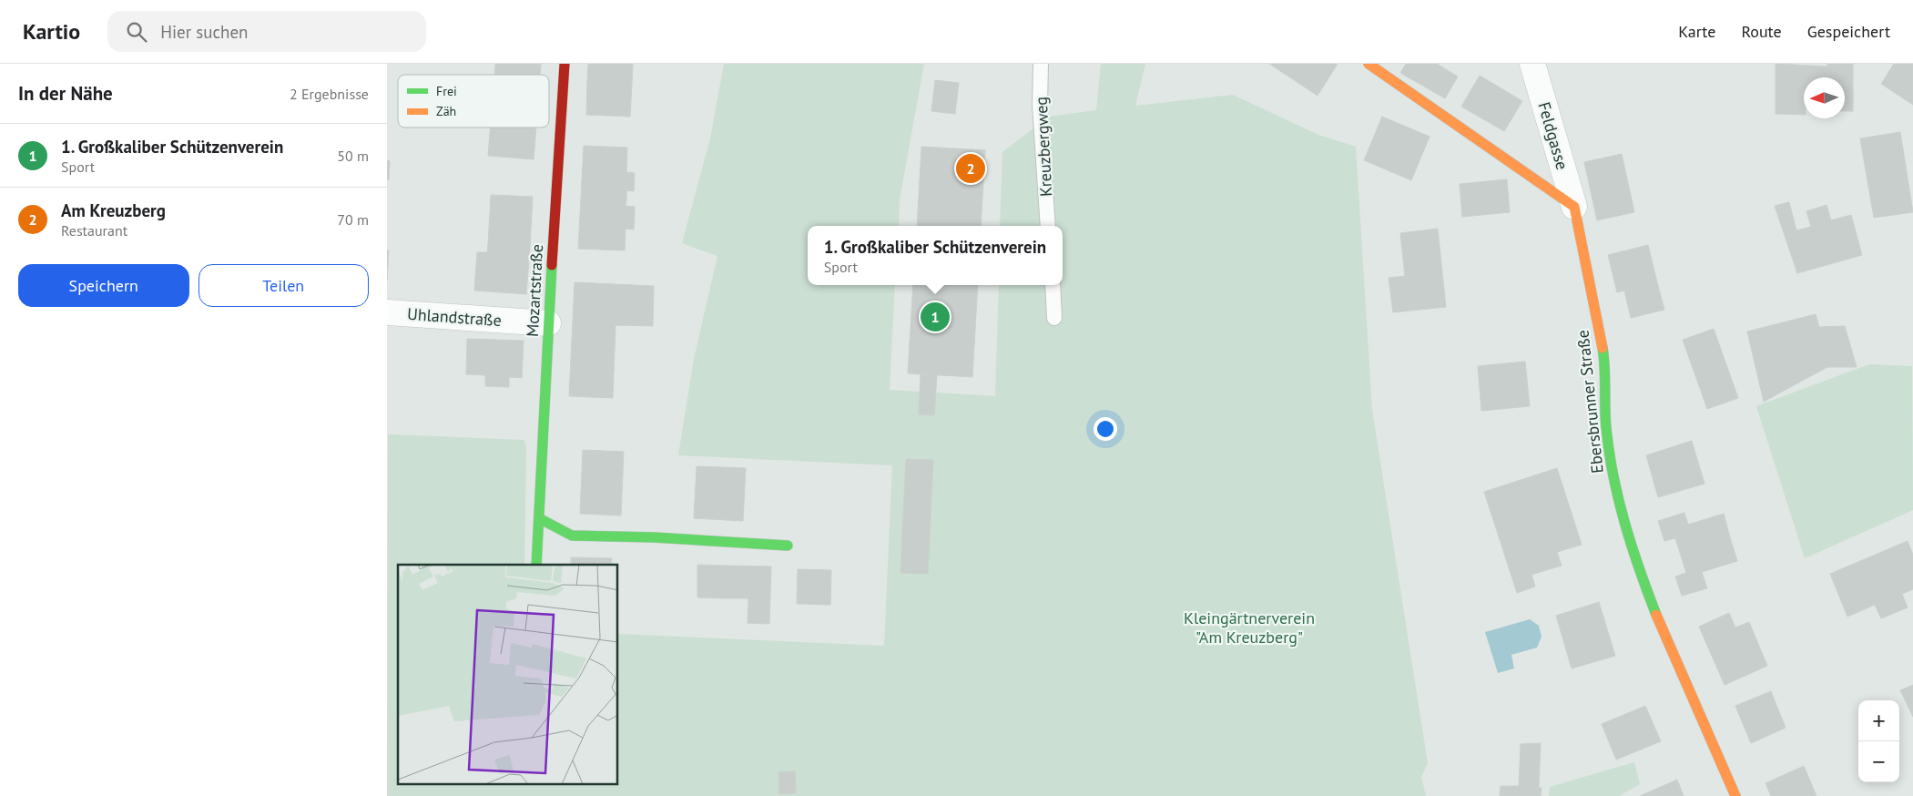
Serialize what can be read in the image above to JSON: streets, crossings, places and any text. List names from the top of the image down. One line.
{"streets":{"street":["Feldgasse","Mozartstraße","Uhlandstraße","Ebersbrunner Straße"],"lane":["Kreuzbergweg"]},"crossings":[["Feldgasse","Ebersbrunner Straße"],["Mozartstraße","Uhlandstraße"]],"parks":["Kleingärtnerverein \"Am Kreuzberg\""],"legend":["Frei","Zäh"],"north":"left","page":{"header":"Kartio","search":"Hier suchen","nav":["Karte","Route","Gespeichert"],"heading":["In der Nähe","2 Ergebnisse"],"list":[{"mark":"1","name":"1. Großkaliber Schützenverein","note":"Sport","value":"50 m"},{"mark":"2","name":"Am Kreuzberg","note":"Restaurant","value":"70 m"}],"pins":["2","1"],"popup":["1. Großkaliber Schützenverein","Sport"],"buttons":["Speichern","Teilen"],"map_buttons":["+","−"]}}
